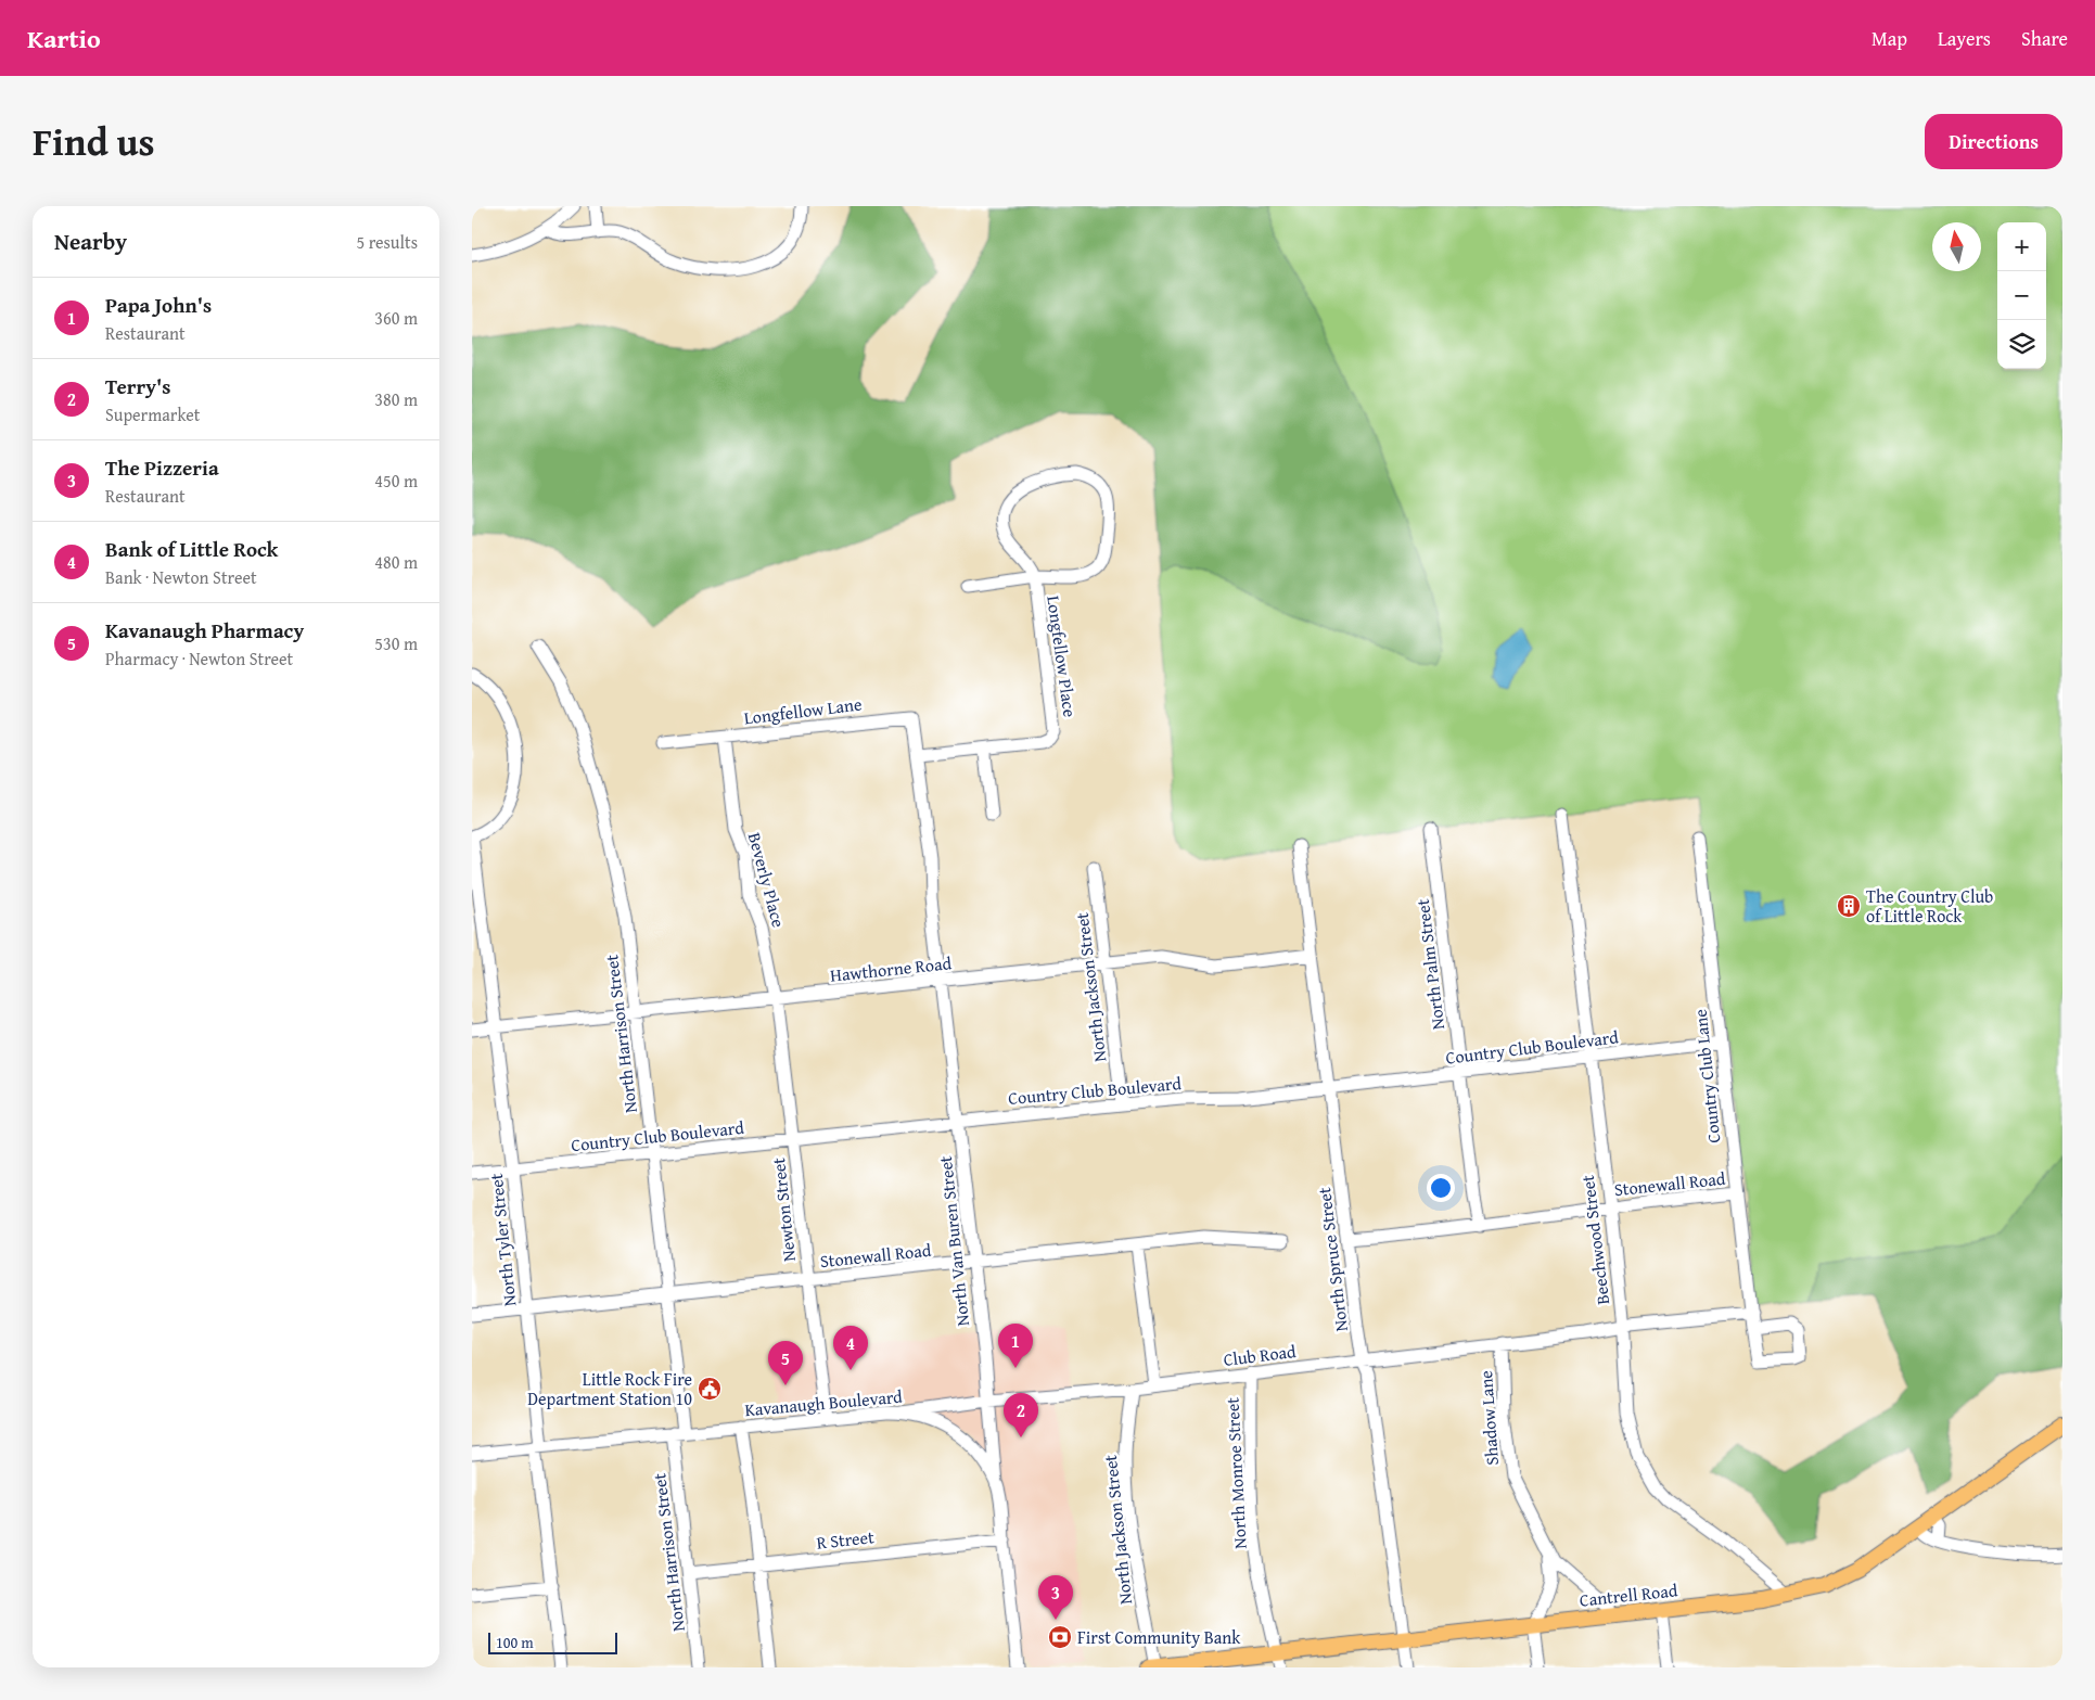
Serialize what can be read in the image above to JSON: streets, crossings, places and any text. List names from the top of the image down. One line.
{"streets":{"main road":["Cantrell Road"],"street":["Longfellow Place","Longfellow Lane","Beverly Place","North Palm Street","Hawthorne Road","North Jackson Street","North Harrison Street","Country Club Boulevard","Country Club Lane","Stonewall Road","Newton Street","North Tyler Street","Beechwood Street","North Van Buren Street","North Spruce Street","Club Road","Kavanaugh Boulevard","Shadow Lane","North Monroe Street","R Street"]},"crossings":[["Longfellow Place","Longfellow Lane"],["Longfellow Lane","Beverly Place"],["Beverly Place","Hawthorne Road"],["Beverly Place","Newton Street"],["North Palm Street","Country Club Boulevard"],["North Palm Street","Stonewall Road"],["Hawthorne Road","North Jackson Street"],["Hawthorne Road","North Harrison Street"],["Hawthorne Road","Newton Street"],["Hawthorne Road","North Tyler Street"],["Hawthorne Road","North Van Buren Street"],["Hawthorne Road","North Spruce Street"],["North Jackson Street","Country Club Boulevard"],["North Jackson Street","Club Road"],["North Jackson Street","Cantrell Road"],["North Harrison Street","Country Club Boulevard"],["North Harrison Street","Stonewall Road"],["North Harrison Street","Kavanaugh Boulevard"],["North Harrison Street","R Street"],["Country Club Boulevard","Country Club Lane"],["Country Club Boulevard","Newton Street"],["Country Club Boulevard","North Tyler Street"],["Country Club Boulevard","Beechwood Street"],["Country Club Boulevard","North Van Buren Street"],["Country Club Boulevard","North Spruce Street"],["Country Club Lane","Stonewall Road"],["Stonewall Road","Newton Street"],["Stonewall Road","North Tyler Street"],["Stonewall Road","Beechwood Street"],["Stonewall Road","North Van Buren Street"],["Stonewall Road","North Spruce Street"],["Newton Street","Kavanaugh Boulevard"],["North Tyler Street","Kavanaugh Boulevard"],["Beechwood Street","Club Road"],["Beechwood Street","Cantrell Road"],["North Van Buren Street","Club Road"],["North Van Buren Street","Kavanaugh Boulevard"],["North Spruce Street","Club Road"],["North Spruce Street","Cantrell Road"],["Club Road","Kavanaugh Boulevard"],["Club Road","Shadow Lane"],["Club Road","North Monroe Street"],["Kavanaugh Boulevard","R Street"],["Shadow Lane","Cantrell Road"],["North Monroe Street","Cantrell Road"]],"places":{"building":["The Country Club of Little Rock"],"public building":["Little Rock Fire Department Station 10"],"bank":["First Community Bank"]},"scale_bar":"100 m","north":"top","page":{"header":"Kartio","nav":["Map","Layers","Share"],"title":"Find us","buttons":"Directions","heading":["Nearby","5 results"],"map_buttons":["+","−"],"list":[{"mark":"1","name":"Papa John's","note":"Restaurant","value":"360 m"},{"mark":"2","name":"Terry's","note":"Supermarket","value":"380 m"},{"mark":"3","name":"The Pizzeria","note":"Restaurant","value":"450 m"},{"mark":"4","name":"Bank of Little Rock","note":"Bank · Newton Street","value":"480 m"},{"mark":"5","name":"Kavanaugh Pharmacy","note":"Pharmacy · Newton Street","value":"530 m"}],"pins":["1","4","5","2","3"],"scale":"100 m"}}
